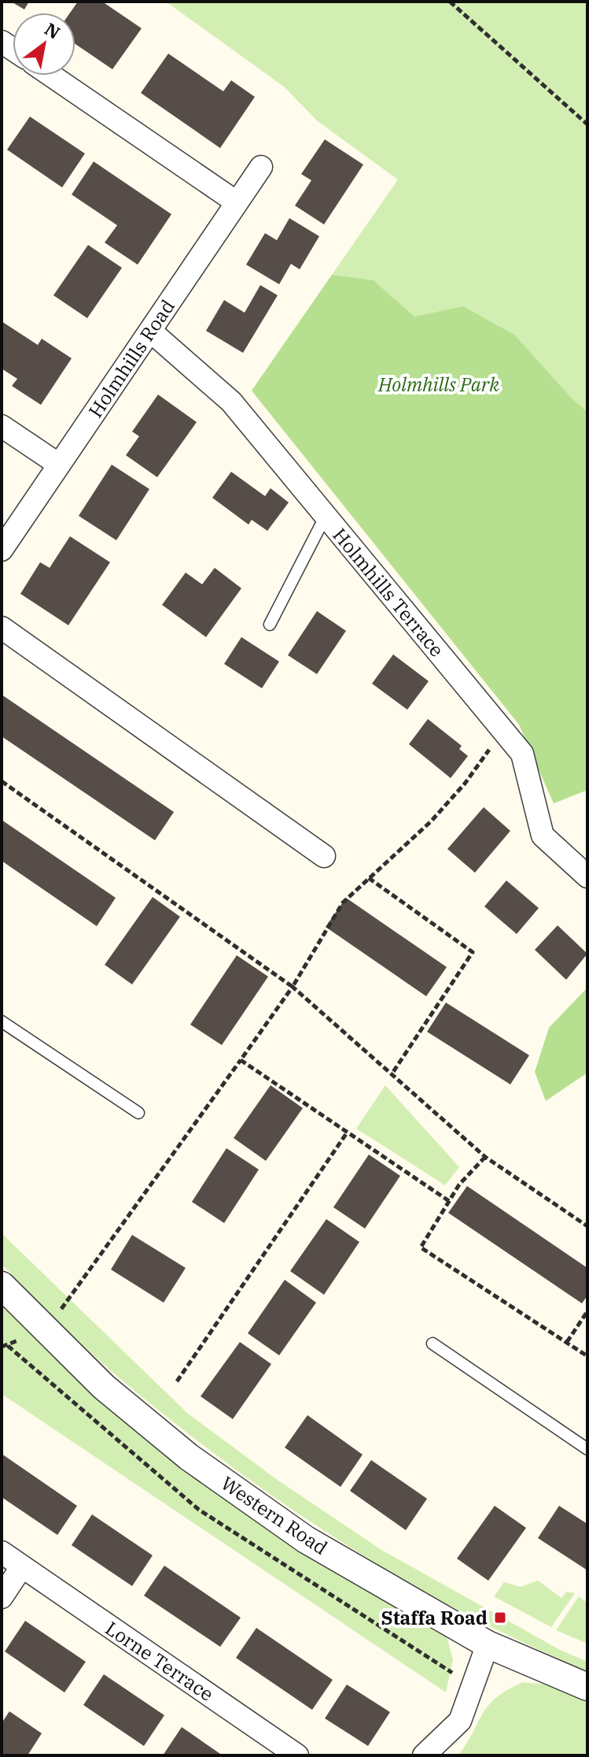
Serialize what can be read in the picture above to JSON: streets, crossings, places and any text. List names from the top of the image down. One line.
{"streets":{"street":["Holmhills Road","Holmhills Terrace","Western Road","Lorne Terrace"]},"crossings":[["Holmhills Road","Holmhills Terrace"]],"parks":["Holmhills Park"],"places":{"transit":["Staffa Road"]},"north":"top right"}
